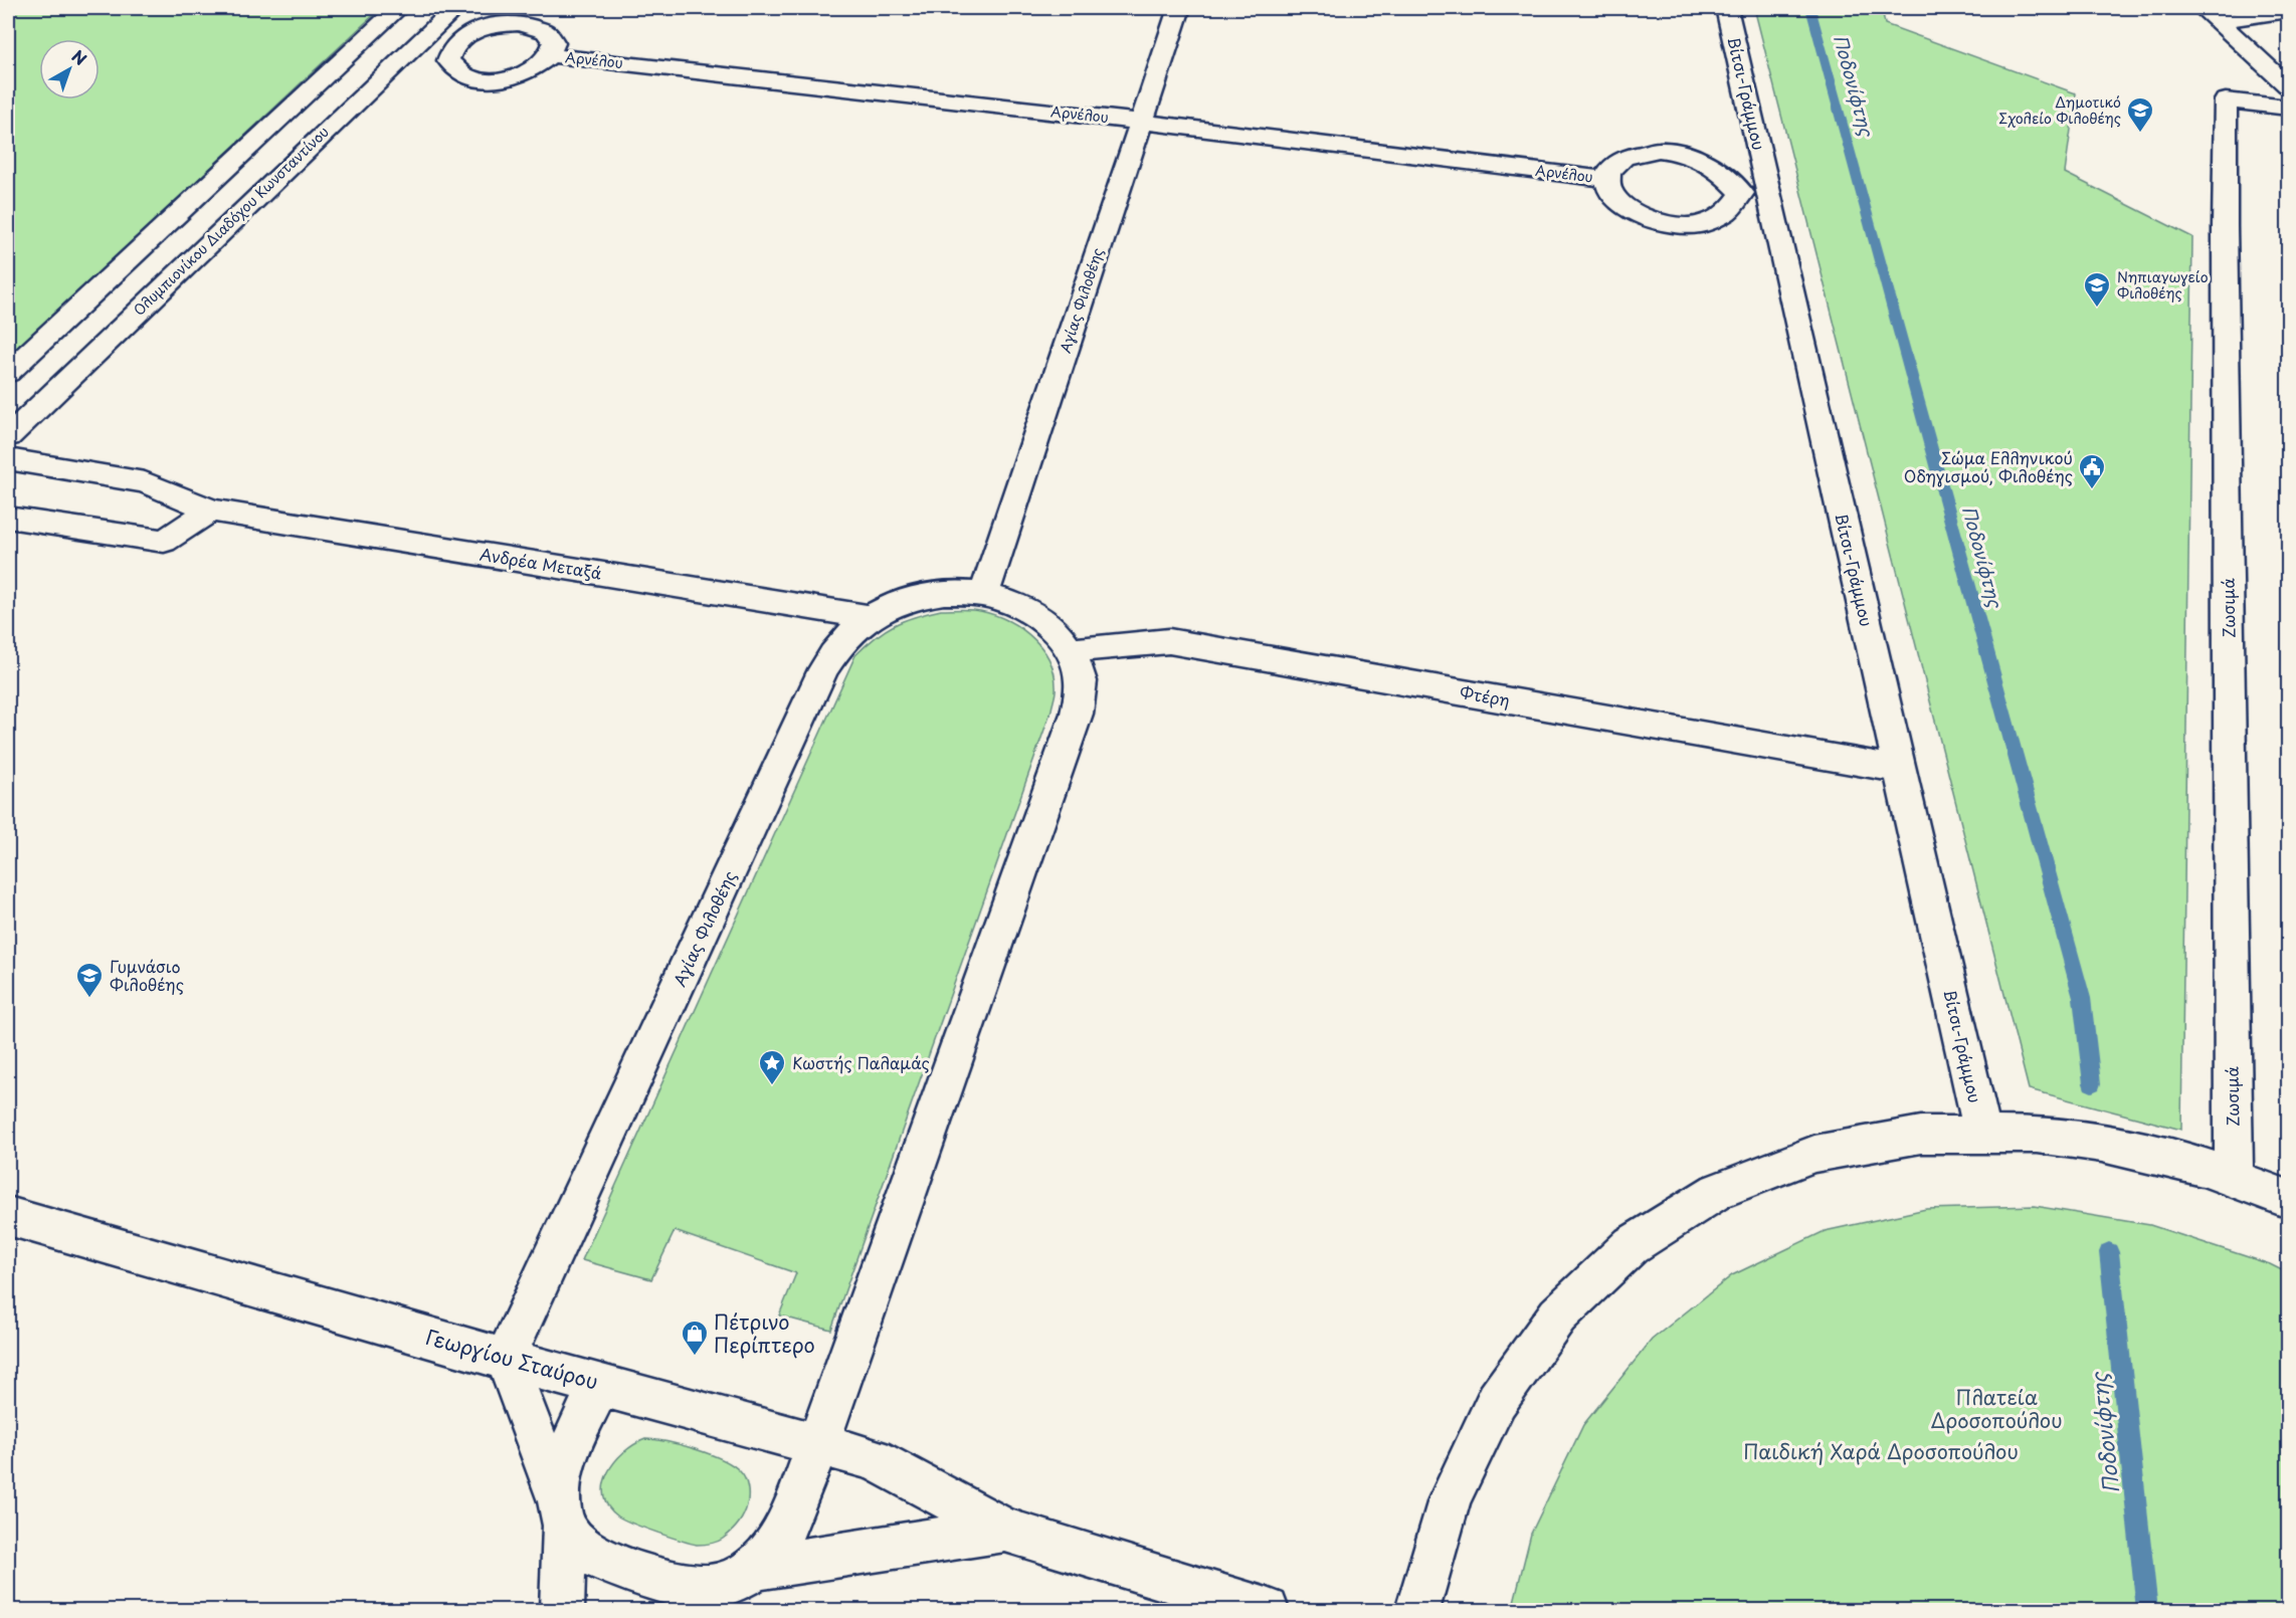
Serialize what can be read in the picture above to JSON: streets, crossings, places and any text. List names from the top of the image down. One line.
{"streets":{"street":["Αρνέλου","Βίτσι-Γράμμου","Ολυμπιονίκου Διαδόχου Κωνσταντίνου","Αγίας Φιλοθέης","Ανδρέα Μεταξά","Ζωσιμά","Φτέρη","Γεωργίου Σταύρου"]},"crossings":[["Αρνέλου","Αγίας Φιλοθέης"],["Βίτσι-Γράμμου","Φτέρη"],["Αγίας Φιλοθέης","Ανδρέα Μεταξά"],["Αγίας Φιλοθέης","Φτέρη"],["Αγίας Φιλοθέης","Γεωργίου Σταύρου"]],"water":["Ποδονίφτης"],"parks":["Πλατεία Δροσοπούλου","Παιδική Χαρά Δροσοπούλου"],"places":{"school or university":["Δημοτικό Σχολείο Φιλοθέης","Νηπιαγωγείο Φιλοθέης","Γυμνάσιο Φιλοθέης"],"public building":["Σώμα Ελληνικού Οδηγισμού, Φιλοθέης"],"place":["Κωστής Παλαμάς"],"shop":["Πέτρινο Περίπτερο"]},"north":"top right"}
